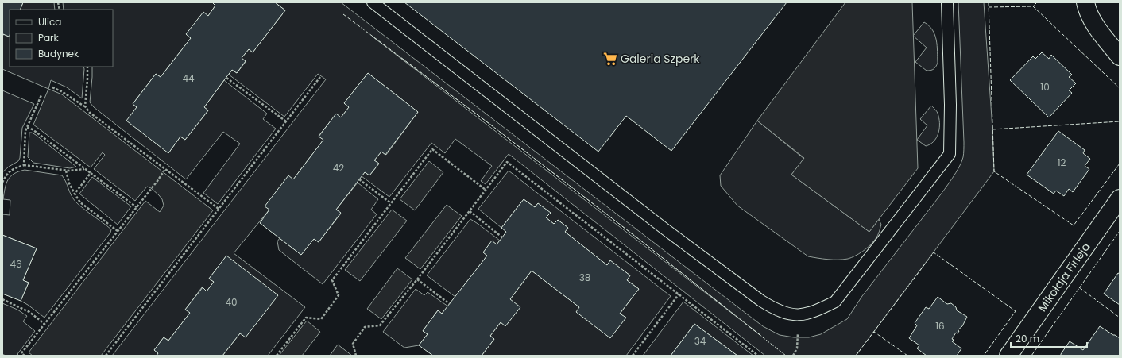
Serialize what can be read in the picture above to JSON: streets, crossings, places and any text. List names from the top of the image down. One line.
{"streets":{"street":["Mikołaja Firleja"]},"places":{"supermarket":["Galeria Szperk"]},"house_numbers":["44","10","12","42","46","38","40","16","34"],"legend":["Ulica","Park","Budynek"],"scale_bar":"20 m"}
